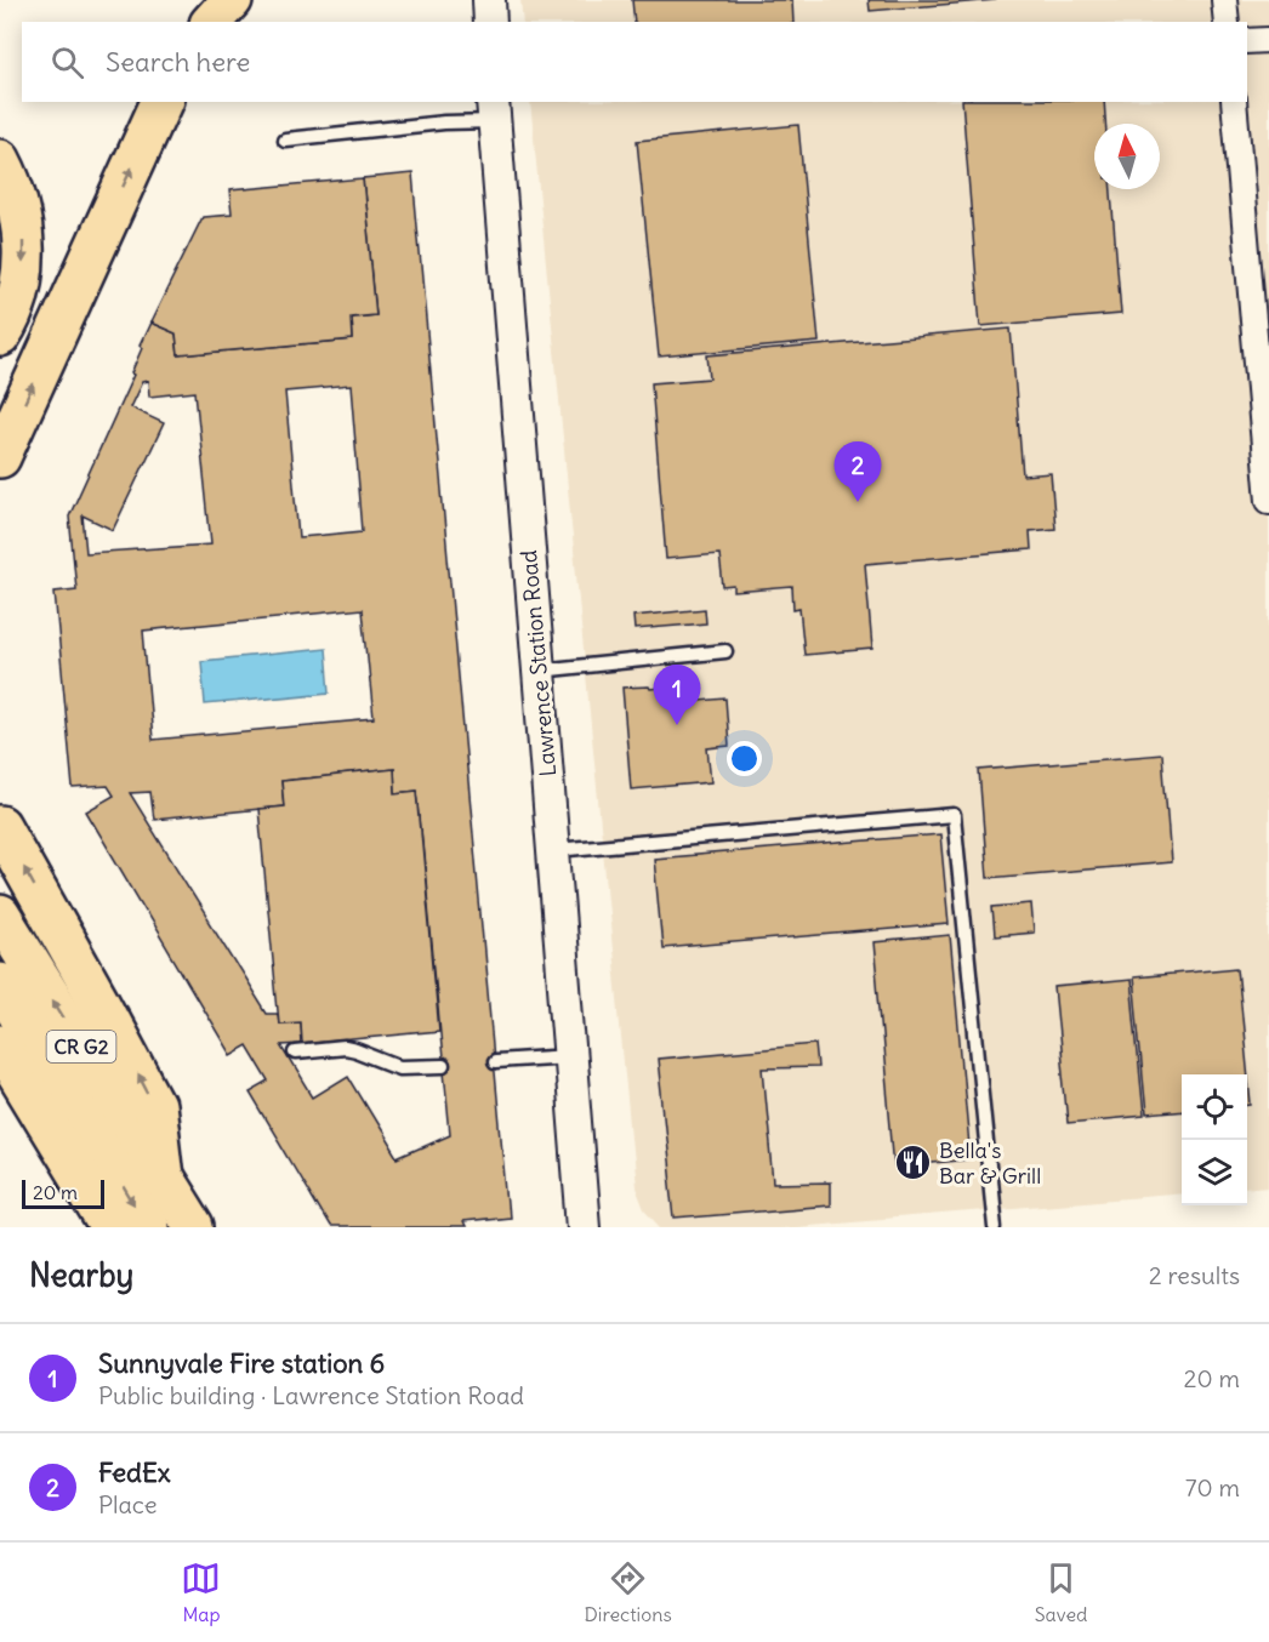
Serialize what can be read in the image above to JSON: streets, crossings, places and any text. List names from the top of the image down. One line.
{"streets":{"highway":["CR G2"],"street":["Lawrence Station Road"]},"places":{"restaurant":["Bella's Bar & Grill"]},"scale_bar":"20 m","north":"top","page":{"search":"Search here","pins":["2","1"],"scale":"20 m","heading":["Nearby","2 results"],"list":[{"mark":"1","name":"Sunnyvale Fire station 6","note":"Public building · Lawrence Station Road","value":"20 m"},{"mark":"2","name":"FedEx","note":"Place","value":"70 m"}],"nav":["Map","Directions","Saved"]}}
